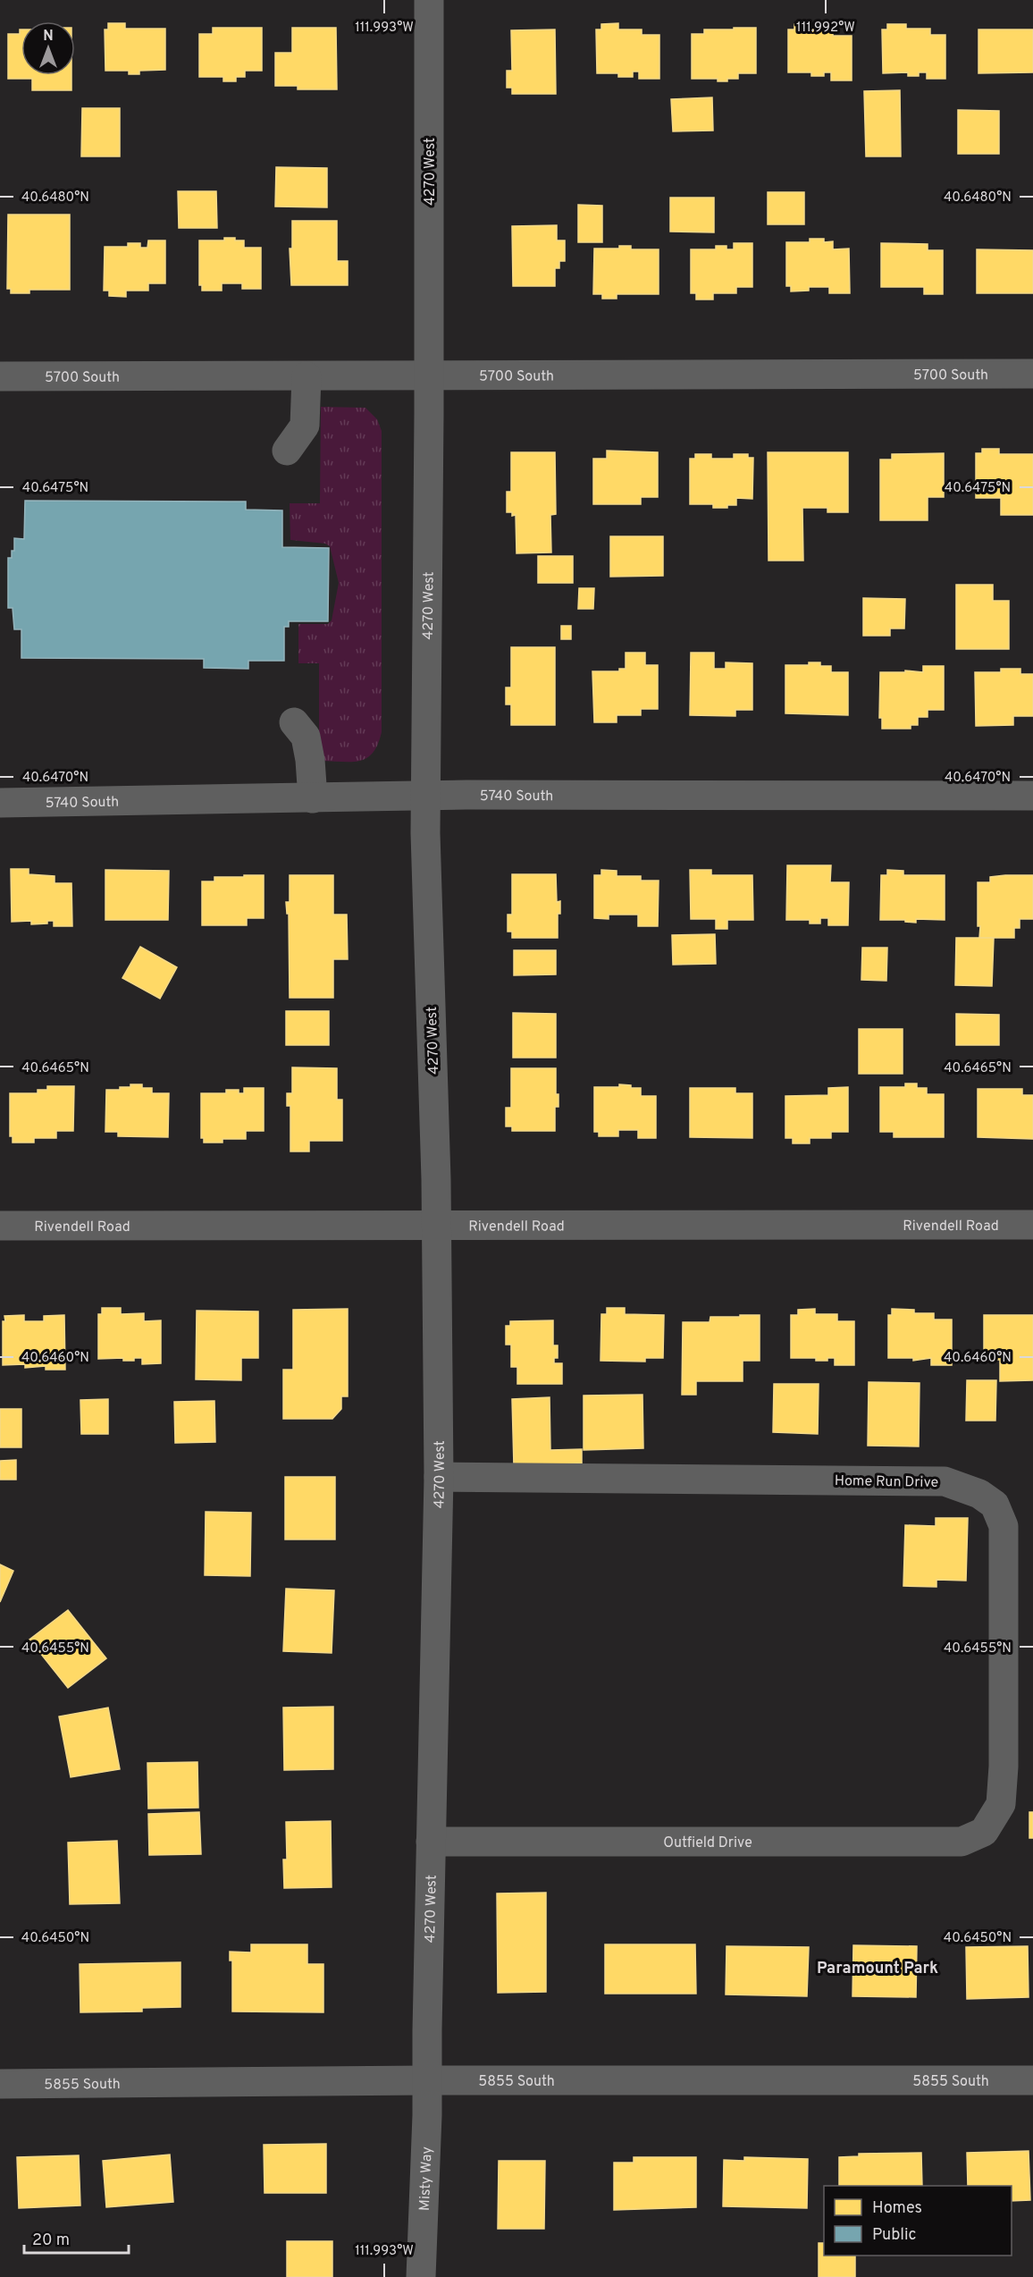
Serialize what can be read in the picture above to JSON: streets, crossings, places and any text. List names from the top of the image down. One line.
{"streets":{"street":["4270 West","5700 South","5740 South","Rivendell Road","Home Run Drive","Outfield Drive","5855 South","Misty Way"]},"crossings":[["4270 West","5700 South"],["4270 West","5740 South"],["4270 West","Rivendell Road"],["4270 West","Home Run Drive"],["4270 West","Outfield Drive"],["4270 West","5855 South"],["4270 West","Misty Way"],["Home Run Drive","Outfield Drive"],["5855 South","Misty Way"]],"districts":["Paramount Park"],"legend":["Homes","Public"],"scale_bar":"20 m","north":"top","coordinates":["111.993°W","111.992°W","40.6480°N","40.6475°N","40.6470°N","40.6465°N","40.6460°N","40.6455°N","40.6450°N"]}
